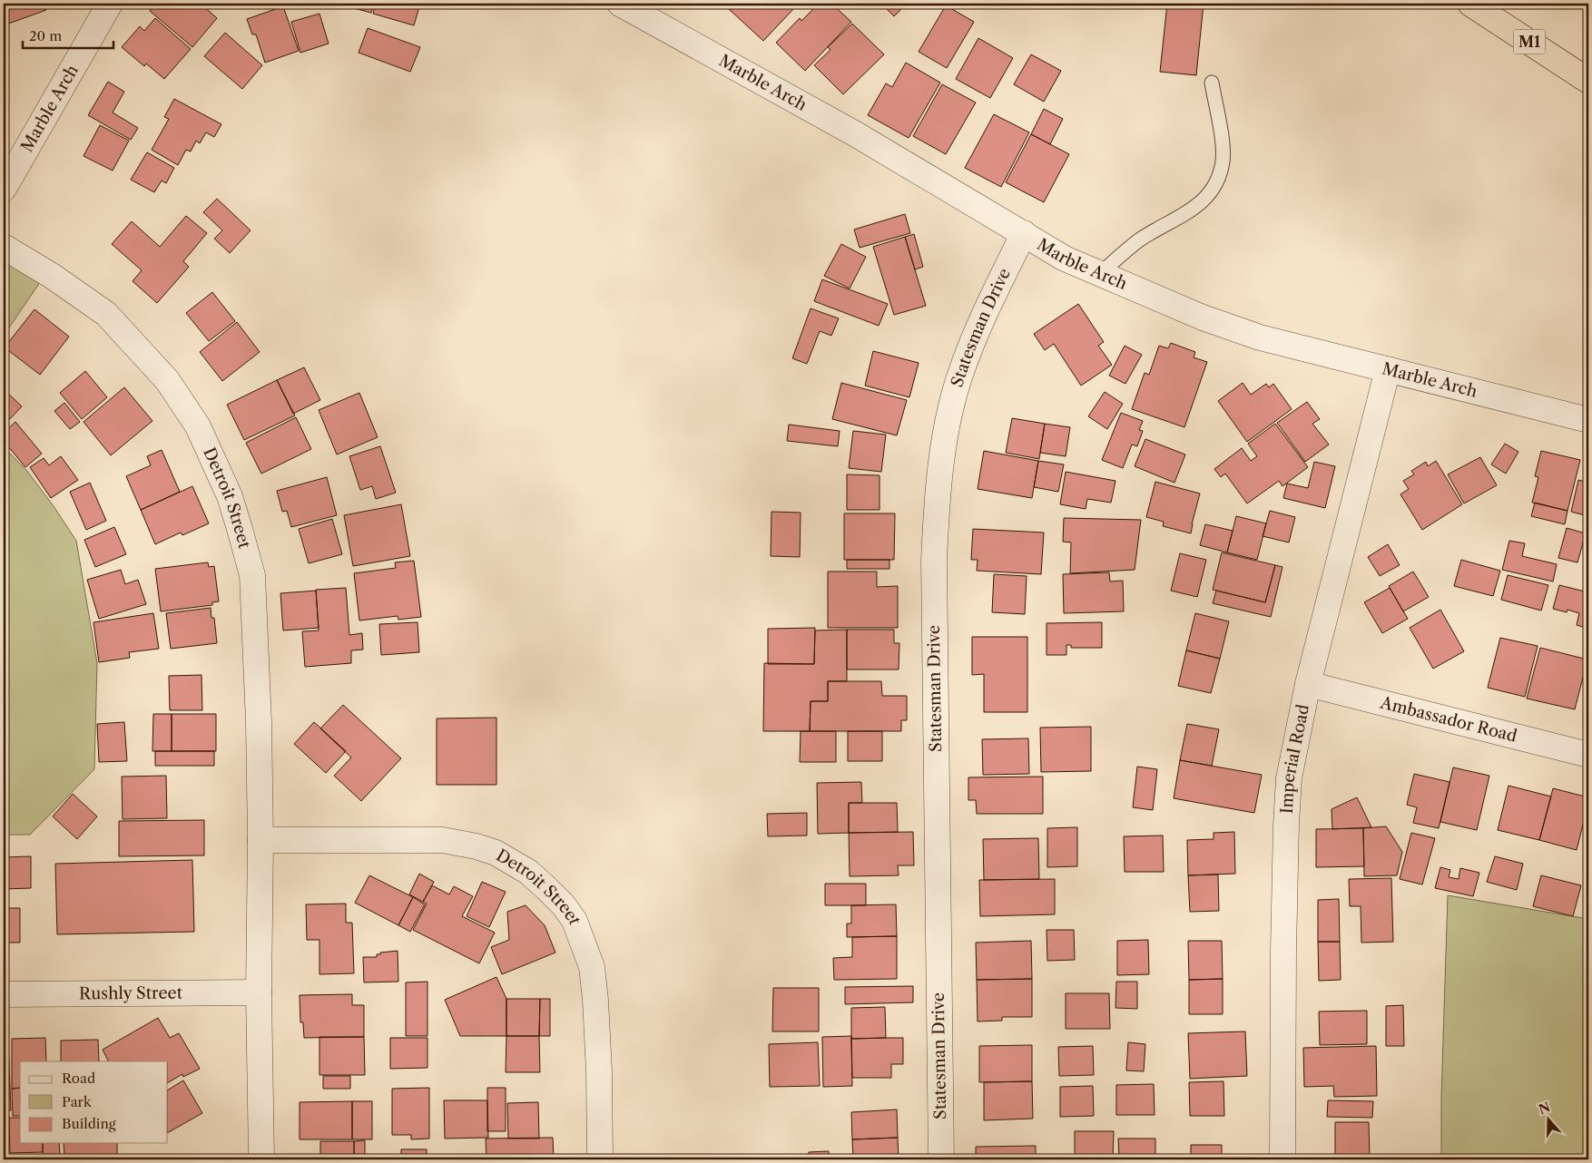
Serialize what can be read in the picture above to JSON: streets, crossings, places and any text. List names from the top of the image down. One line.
{"streets":{"highway":["M1"],"street":["Marble Arch","Statesman Drive","Detroit Street","Ambassador Road","Imperial Road","Rushly Street"]},"crossings":[["Marble Arch","Statesman Drive"],["Marble Arch","Imperial Road"],["Detroit Street","Rushly Street"],["Ambassador Road","Imperial Road"]],"legend":["Road","Park","Building"],"scale_bar":"20 m","north":"top"}
